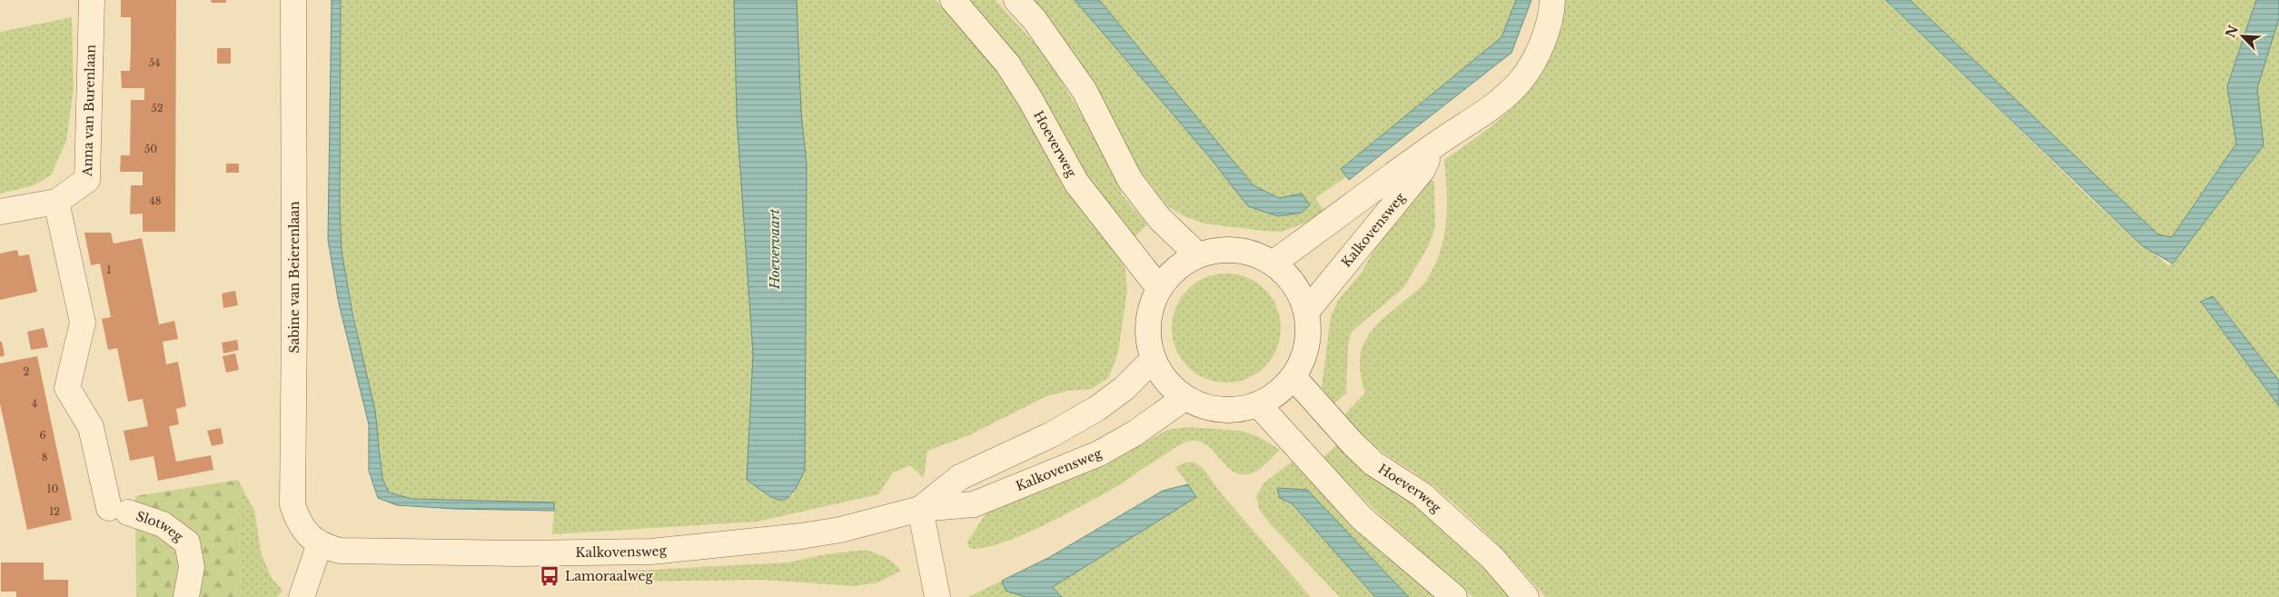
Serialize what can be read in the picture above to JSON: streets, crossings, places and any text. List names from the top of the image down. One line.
{"streets":{"street":["Anna van Burenlaan","Hoeverweg","Kalkovensweg","Sabine van Beierenlaan","Slotweg"]},"crossings":[["Anna van Burenlaan","Slotweg"],["Hoeverweg","Kalkovensweg"],["Kalkovensweg","Sabine van Beierenlaan"]],"water":["Hoevervaart"],"places":{"bus stop":["Lamoraalweg"]},"house_numbers":["54","52","50","48","1","2","4","6","8","10","12"],"north":"top left"}
